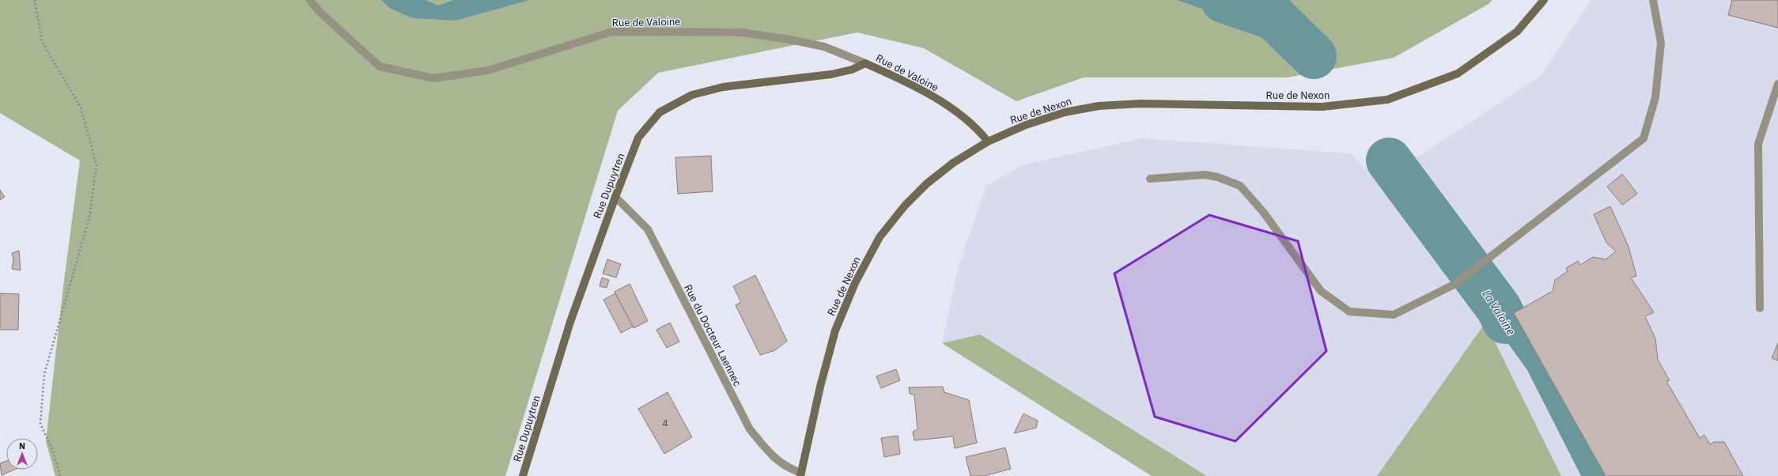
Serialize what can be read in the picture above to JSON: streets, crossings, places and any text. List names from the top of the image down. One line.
{"streets":{"main road":["Rue de Valoine","Rue de Nexon","Rue Dupuytren"],"street":["Rue du Docteur Laennec"]},"crossings":[["Rue de Valoine","Rue de Nexon"],["Rue de Valoine","Rue Dupuytren"],["Rue de Nexon","Rue du Docteur Laennec"],["Rue Dupuytren","Rue du Docteur Laennec"]],"water":["La Valoine"],"house_numbers":["4"],"north":"top"}
